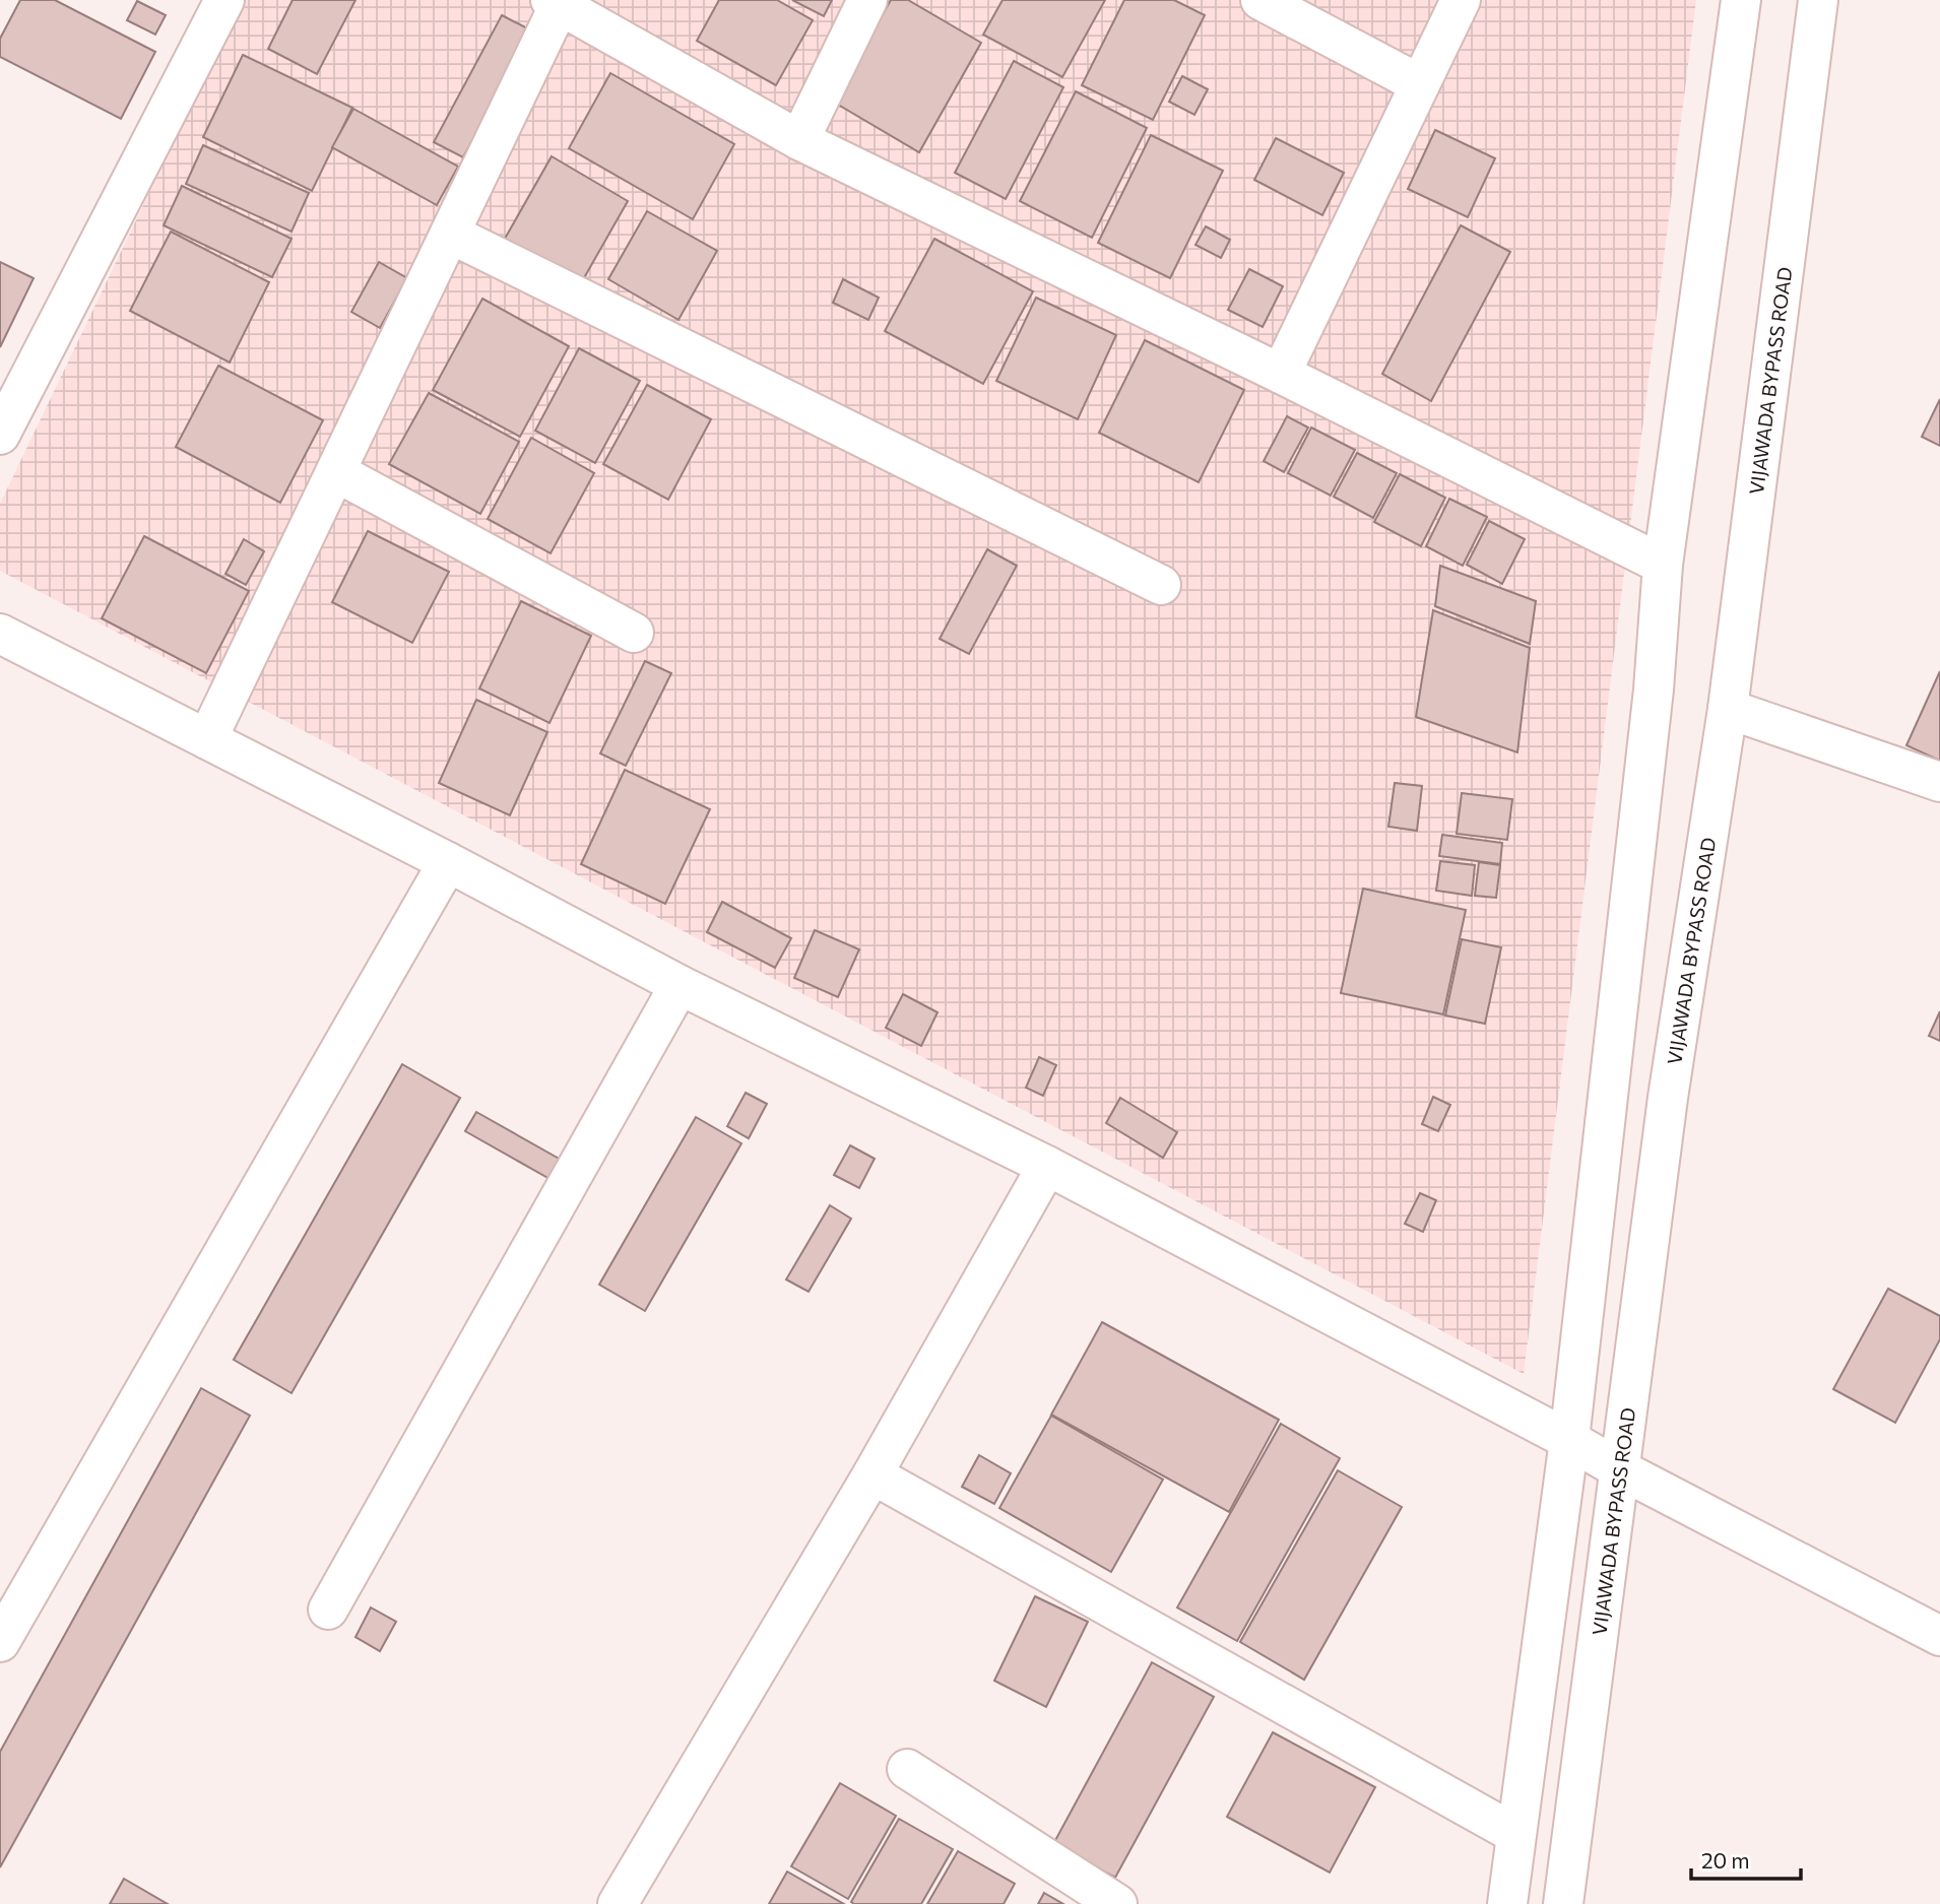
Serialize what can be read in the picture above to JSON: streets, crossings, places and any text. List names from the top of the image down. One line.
{"streets":{"street":["VIJAWADA BYPASS ROAD"]},"scale_bar":"20 m"}
